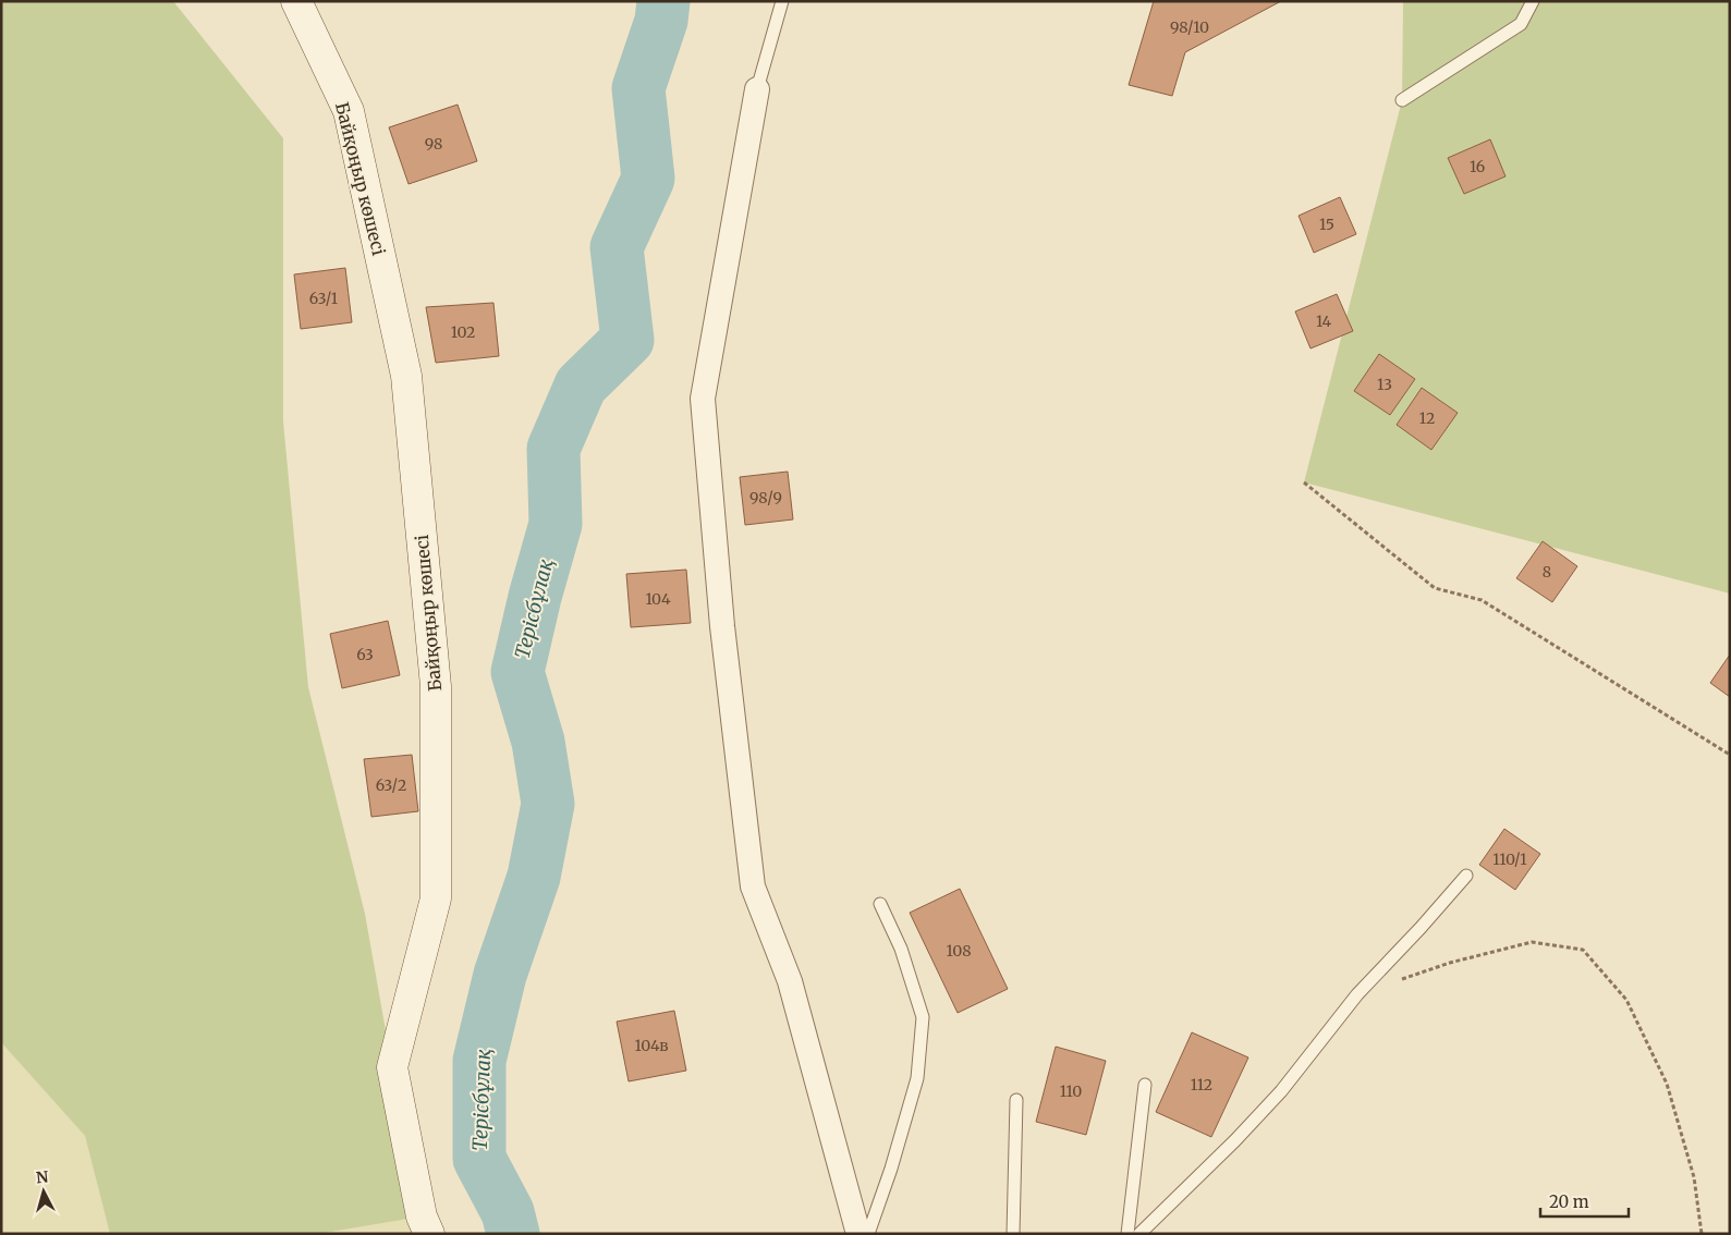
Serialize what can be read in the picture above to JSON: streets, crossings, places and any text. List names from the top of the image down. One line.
{"streets":{"street":["Байқоңыр көшесі"]},"water":["Терісбұлақ"],"house_numbers":["98/10","98","16","15","63/1","14","102","13","12","98/9","8","104","63","63/2","110/1","108","104в","112","110"],"scale_bar":"20 m","north":"top"}
